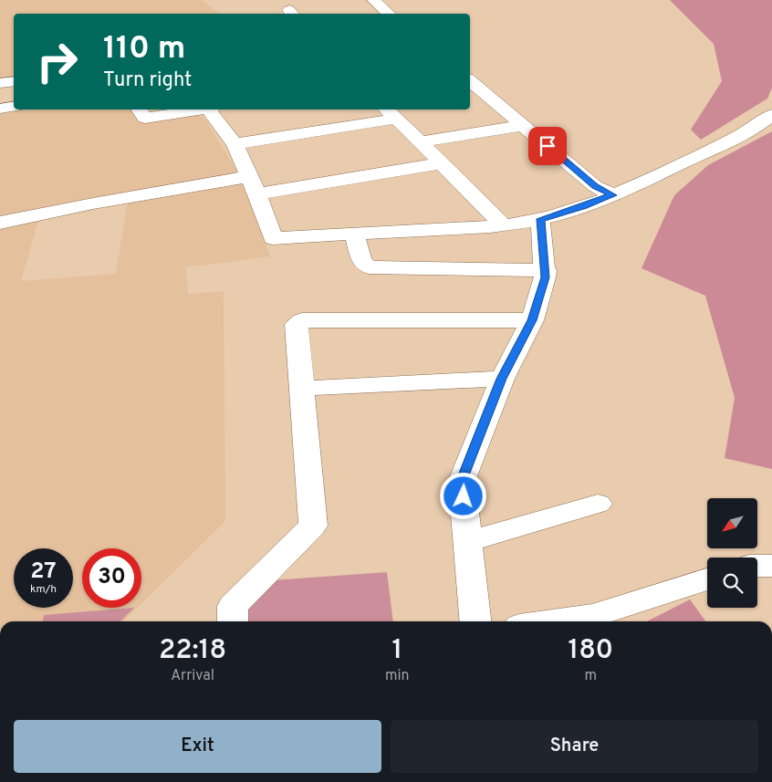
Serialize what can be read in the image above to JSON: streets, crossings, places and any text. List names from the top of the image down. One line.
{"north":"bottom left","page":{"turn":["110 m","Turn right"],"speed":"27 km/h","limit":"30","eta":["22:18","Arrival","1","min","180","m"],"buttons":["Exit","Share"]}}
